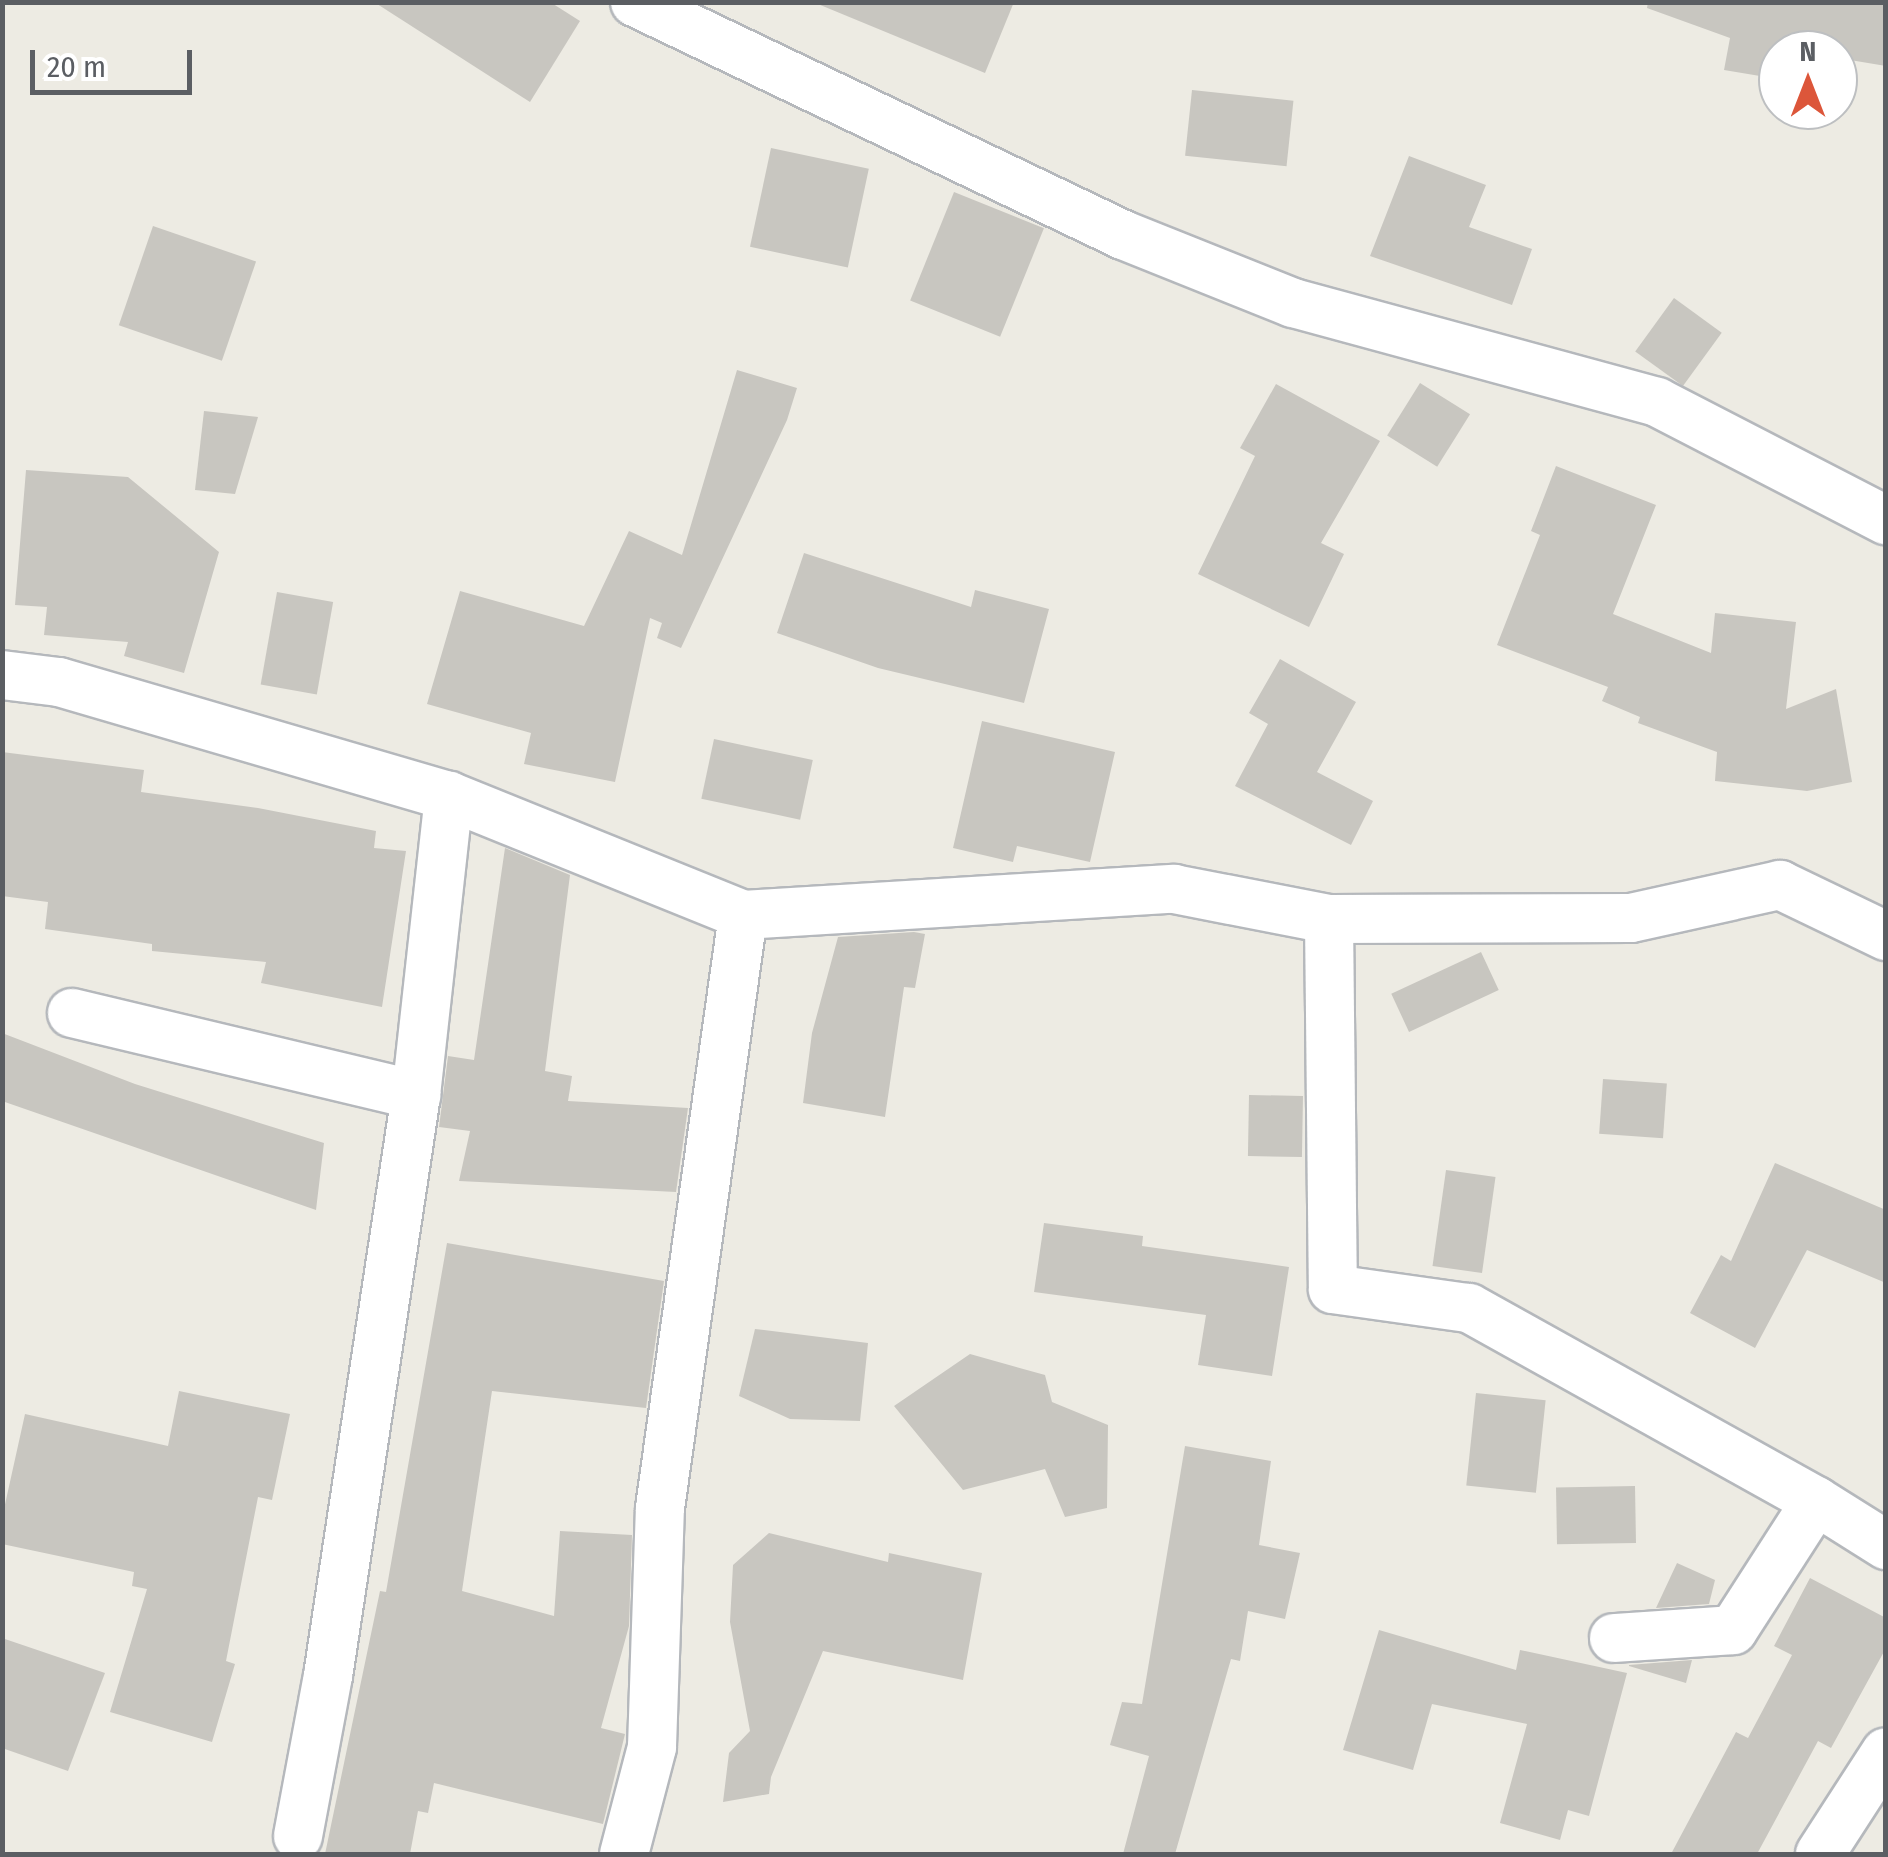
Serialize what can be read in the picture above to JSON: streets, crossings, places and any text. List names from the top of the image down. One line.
{"scale_bar":"20 m","north":"top"}
